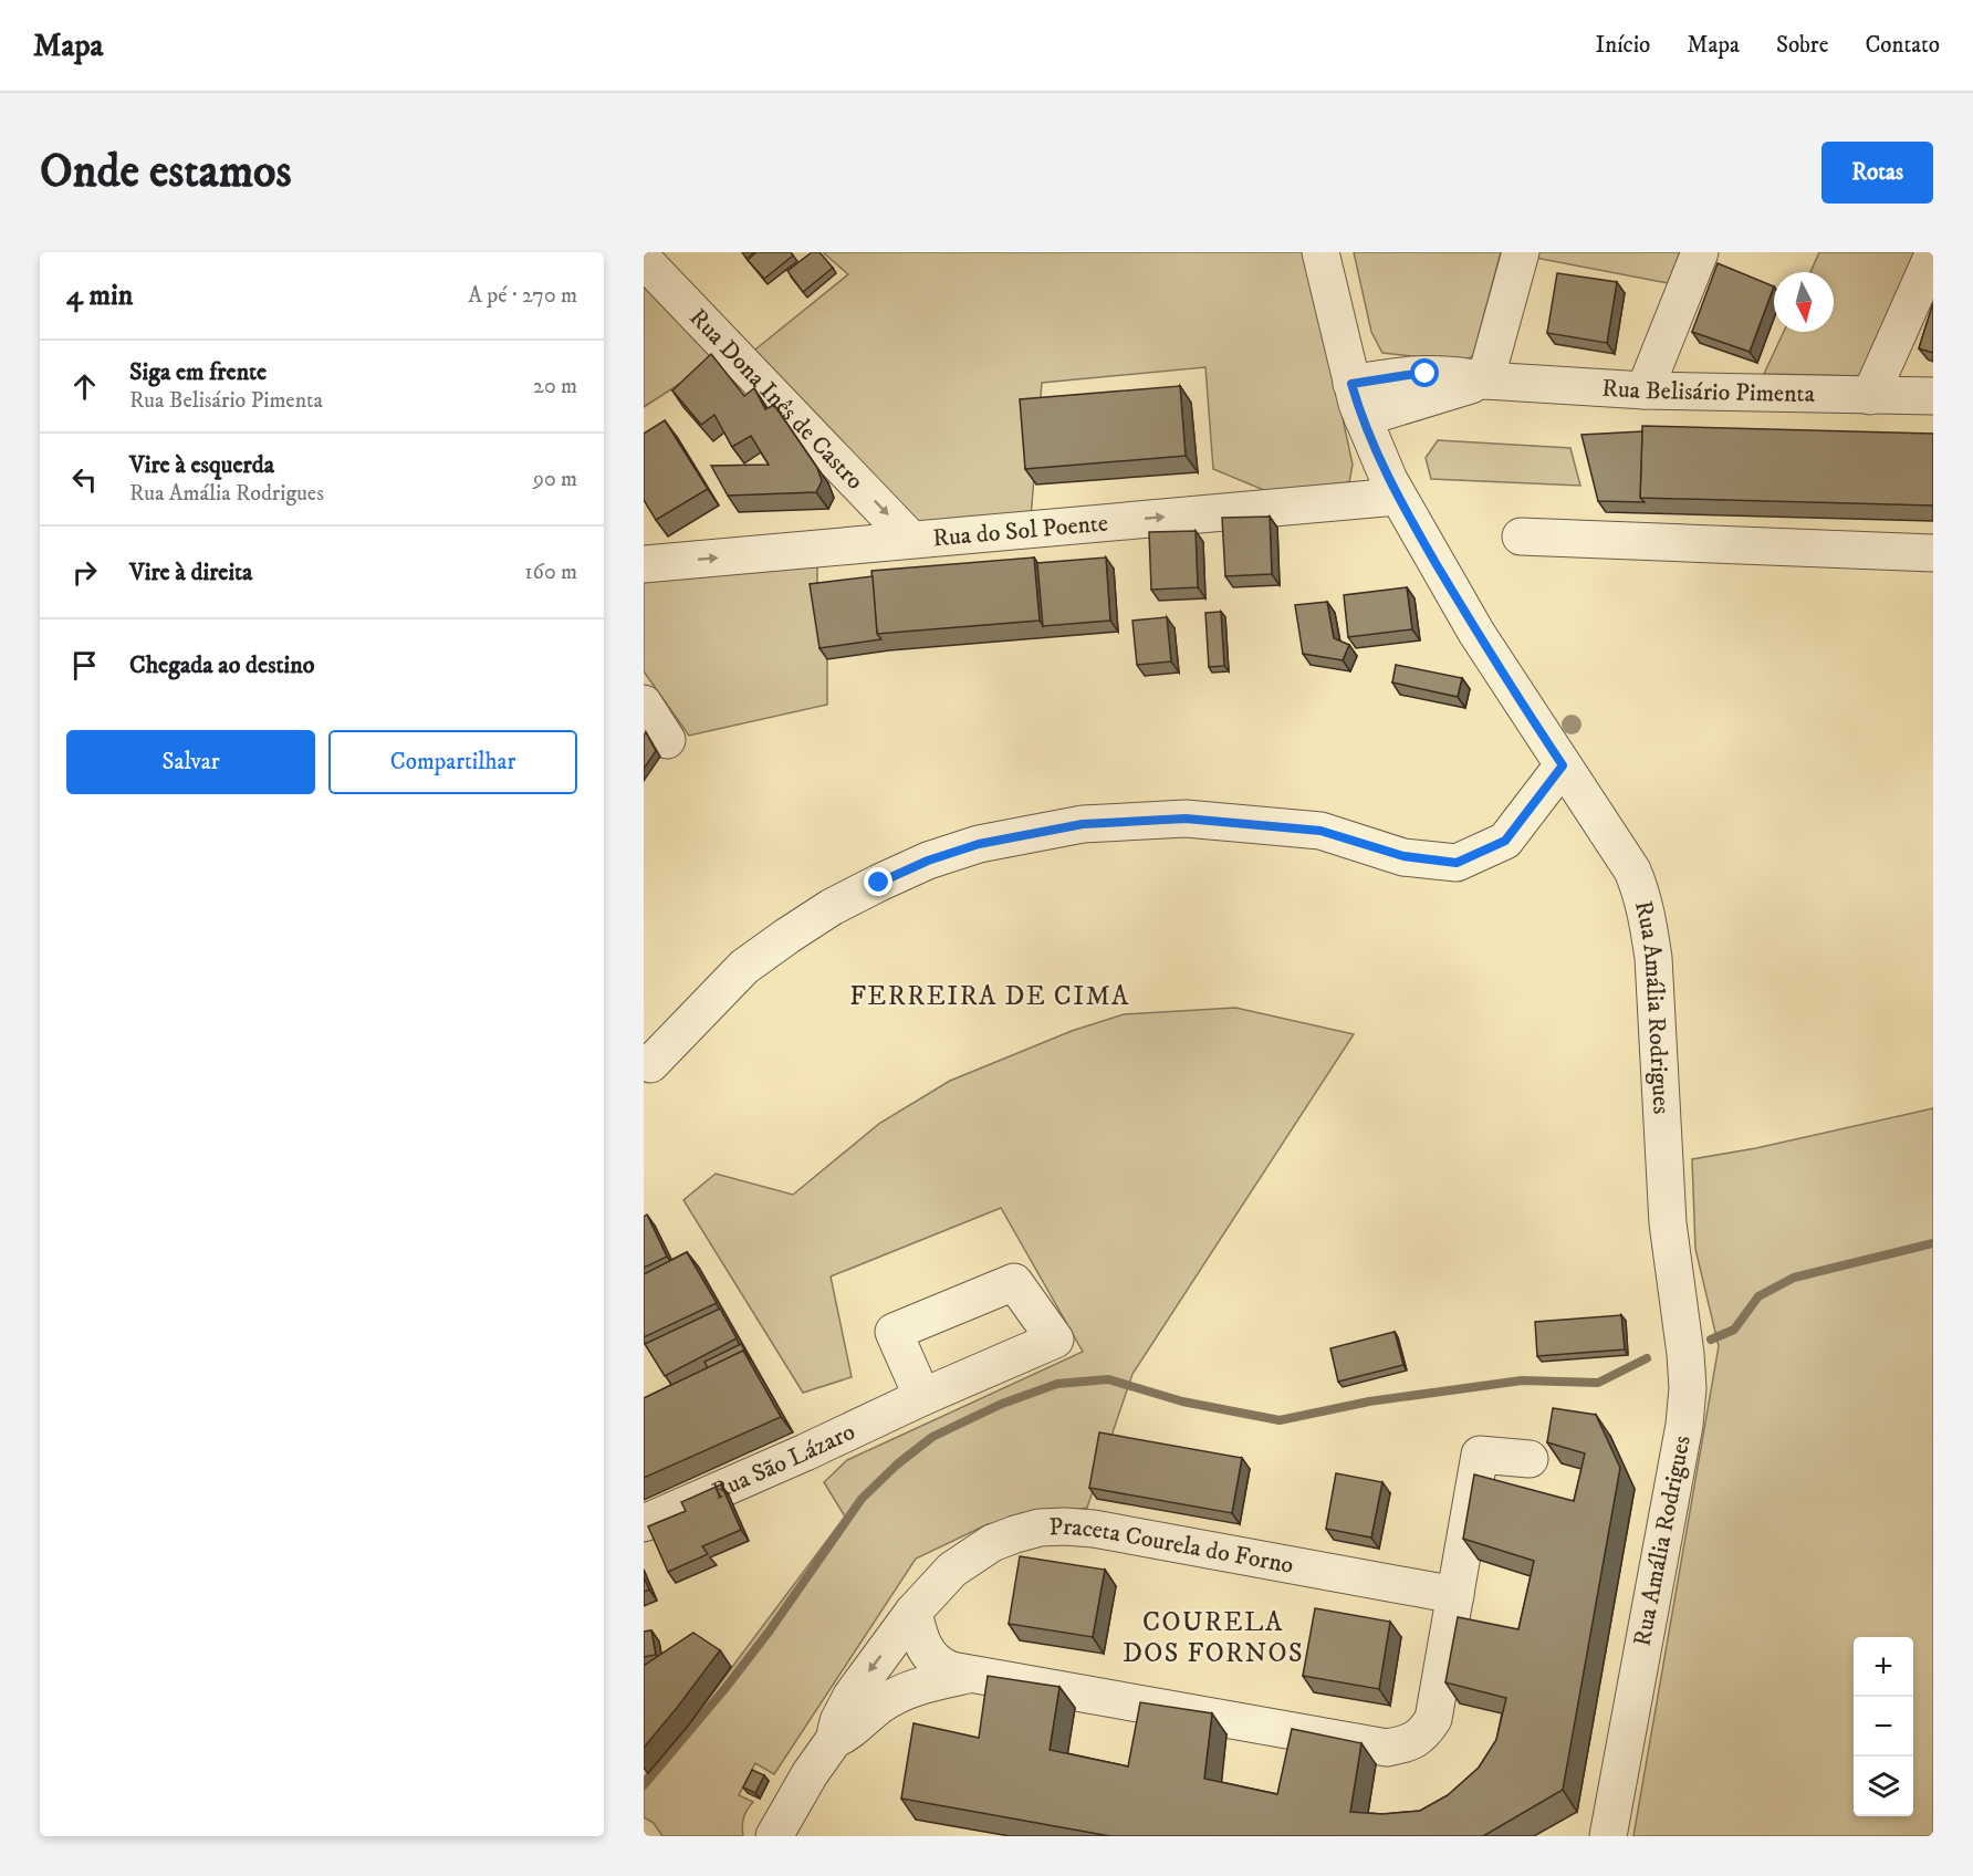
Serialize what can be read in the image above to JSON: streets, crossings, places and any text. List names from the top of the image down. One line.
{"streets":{"street":["Rua Belisário Pimenta","Rua Dona Inês de Castro","Rua do Sol Poente","Rua Amália Rodrigues","Rua São Lázaro","Praceta Courela do Forno"]},"crossings":[["Rua Belisário Pimenta","Rua Amália Rodrigues"],["Rua Dona Inês de Castro","Rua do Sol Poente"],["Rua do Sol Poente","Rua Amália Rodrigues"]],"one_way":["Rua Dona Inês de Castro"],"districts":["FERREIRA DE CIMA","COURELA DOS FORNOS"],"north":"bottom","page":{"header":"Mapa","nav":["Início","Mapa","Sobre","Contato"],"buttons":["Rotas",["Salvar","Compartilhar"]],"title":"Onde estamos","heading":["4 min","A pé · 270 m"],"list":[["Siga em frente","Rua Belisário Pimenta","20 m"],["Vire à esquerda","Rua Amália Rodrigues","90 m"],["Vire à direita","160 m"],"Chegada ao destino"],"map_buttons":["+","−"]}}
